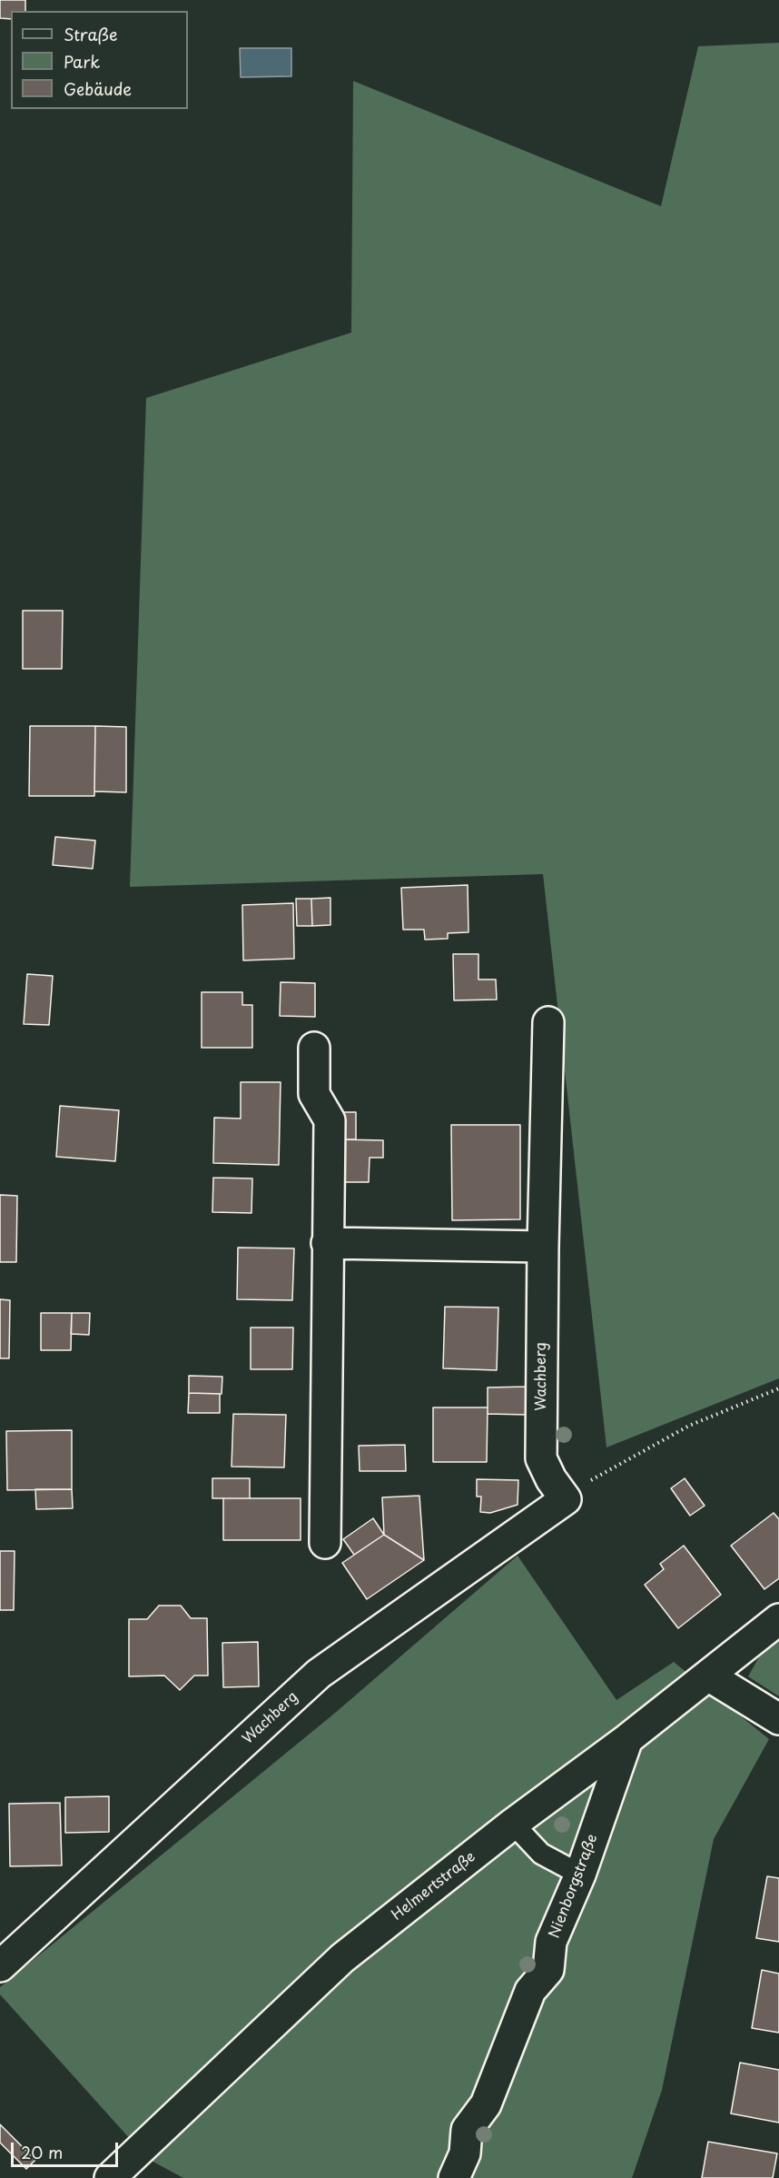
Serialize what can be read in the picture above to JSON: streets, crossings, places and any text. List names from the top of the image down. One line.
{"streets":{"street":["Wachberg","Helmertstraße","Nienborgstraße"]},"crossings":[["Helmertstraße","Nienborgstraße"]],"legend":["Straße","Park","Gebäude"],"scale_bar":"20 m"}
